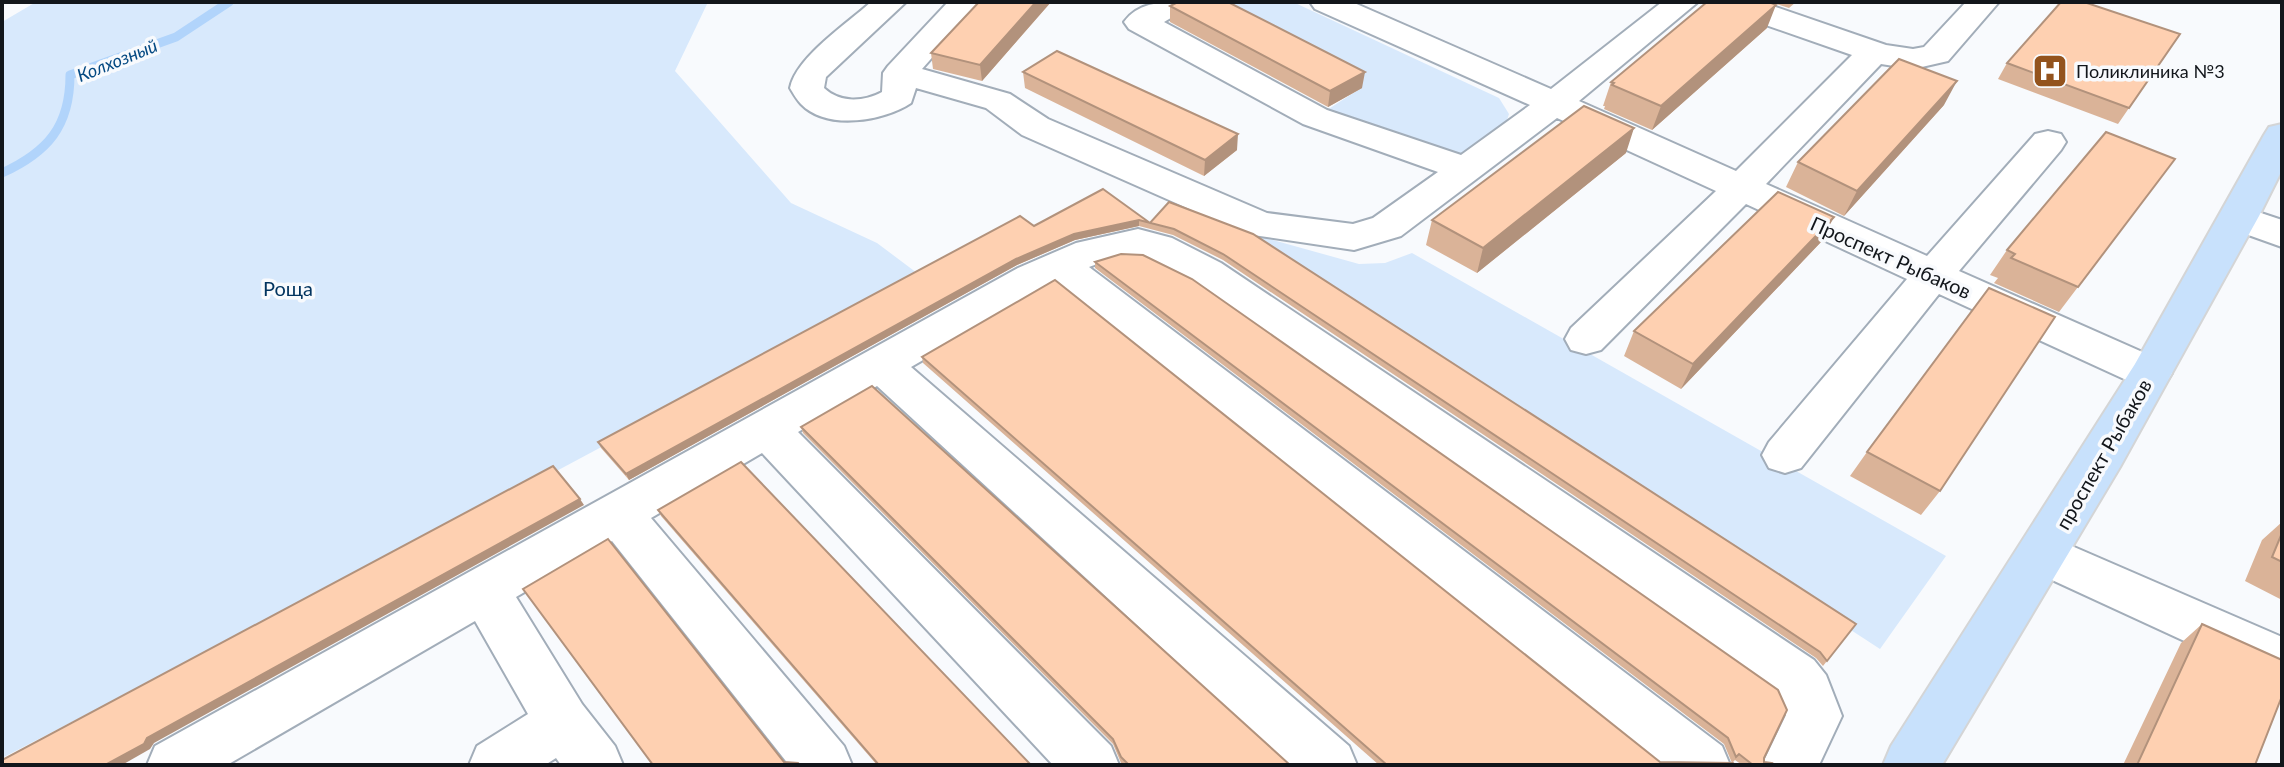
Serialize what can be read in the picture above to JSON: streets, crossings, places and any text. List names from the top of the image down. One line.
{"streets":{"main road":["проспект Рыбаков"],"street":["Проспект Рыбаков"]},"crossings":[["Проспект Рыбаков","проспект Рыбаков"]],"water":["Колхозный"],"parks":["Роща"],"places":{"hospital":["Поликлиника №3"]}}
